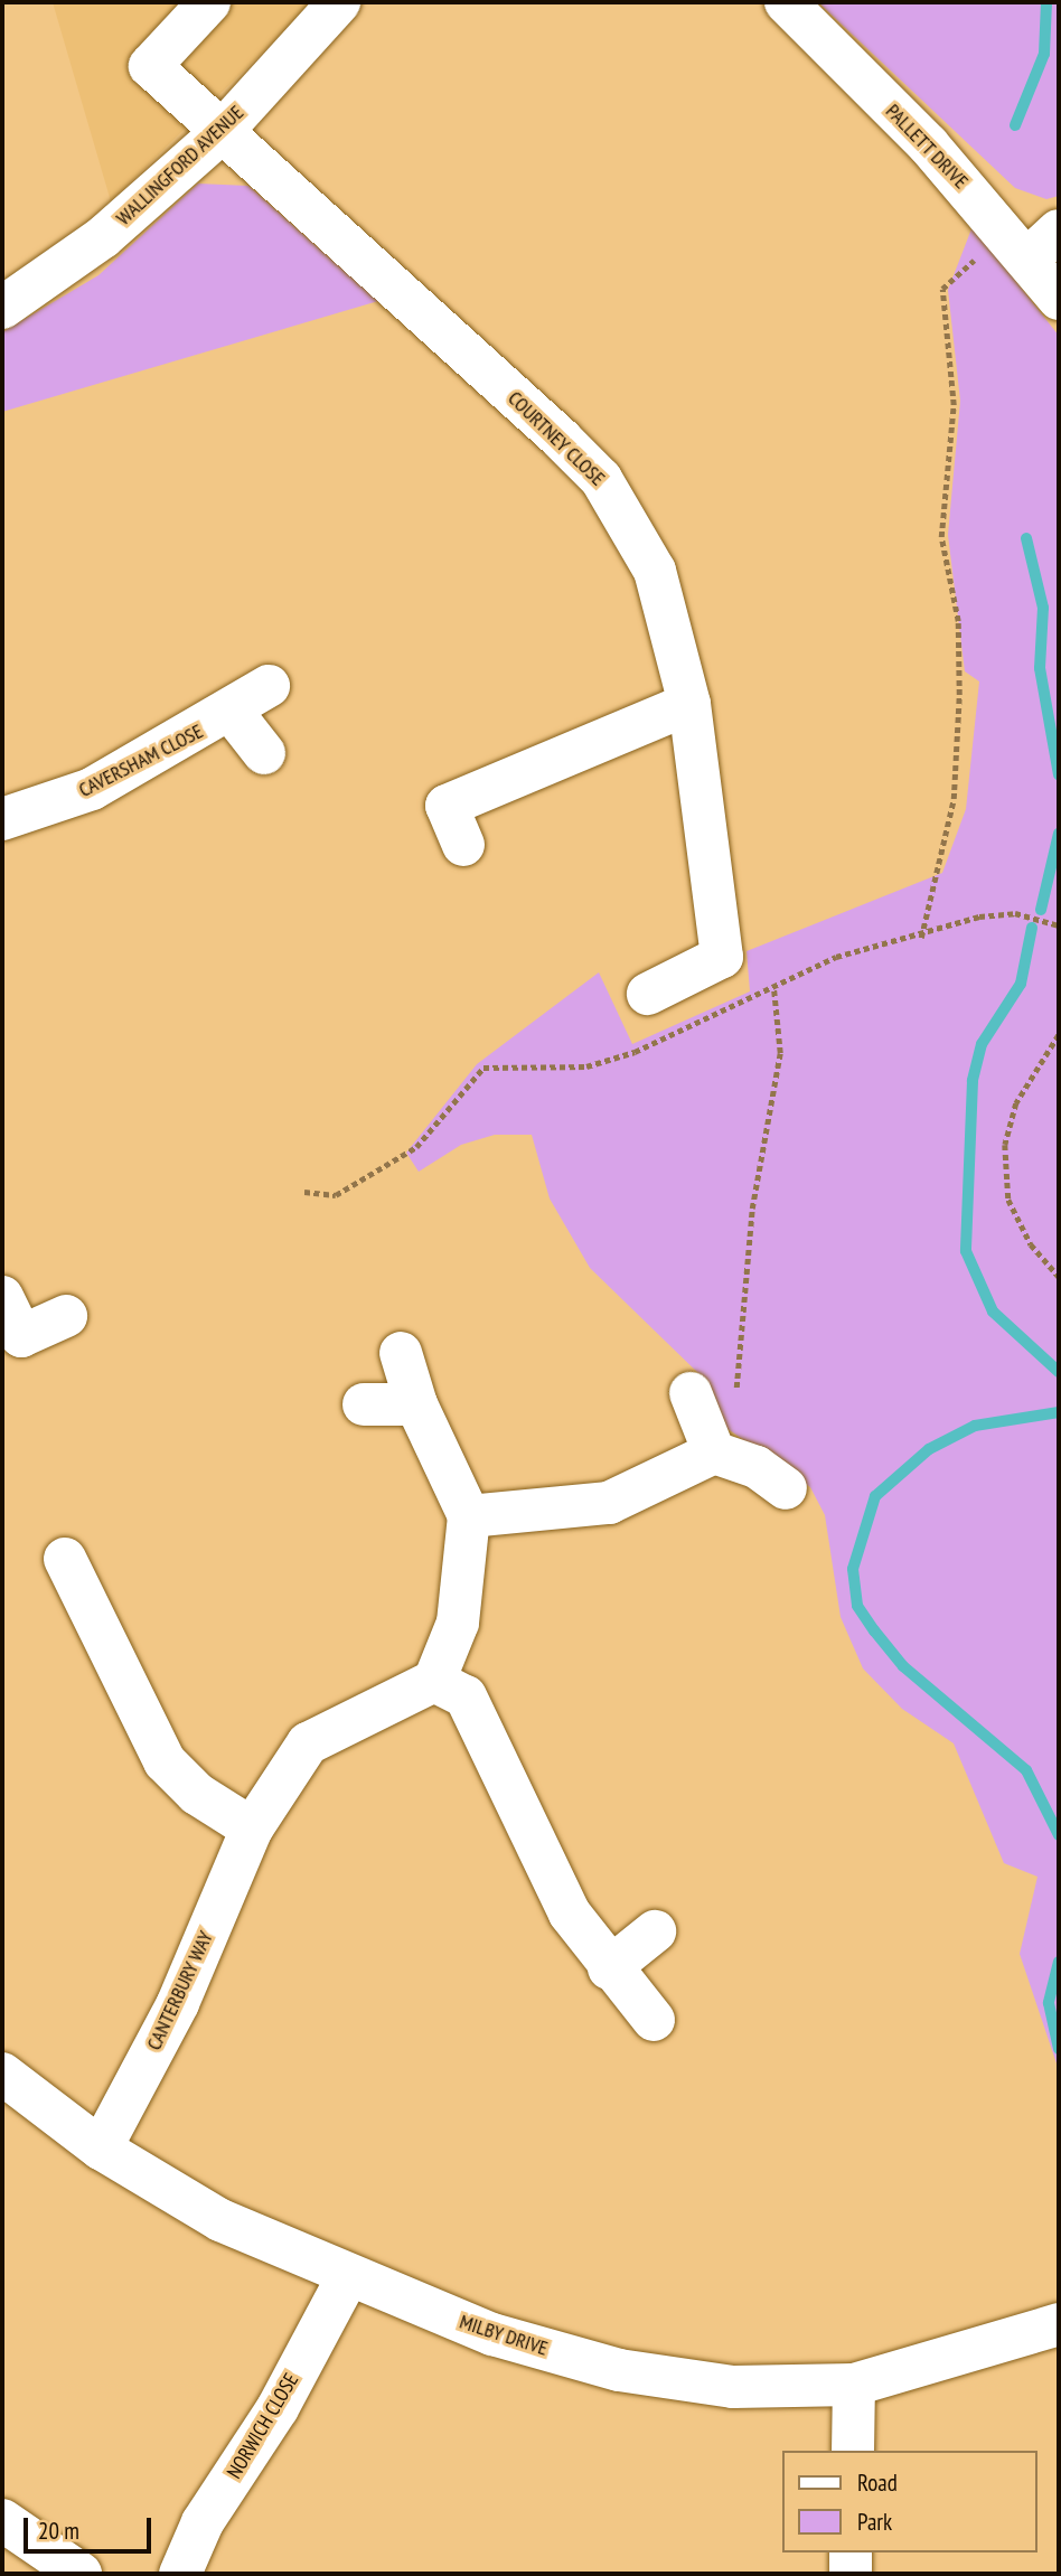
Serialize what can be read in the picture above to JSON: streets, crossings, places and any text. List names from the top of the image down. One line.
{"streets":{"street":["PALLETT DRIVE","WALLINGFORD AVENUE","COURTNEY CLOSE","CAVERSHAM CLOSE","CANTERBURY WAY","MILBY DRIVE","NORWICH CLOSE"]},"crossings":[["WALLINGFORD AVENUE","COURTNEY CLOSE"],["CANTERBURY WAY","MILBY DRIVE"],["MILBY DRIVE","NORWICH CLOSE"]],"legend":["Road","Park"],"scale_bar":"20 m"}
